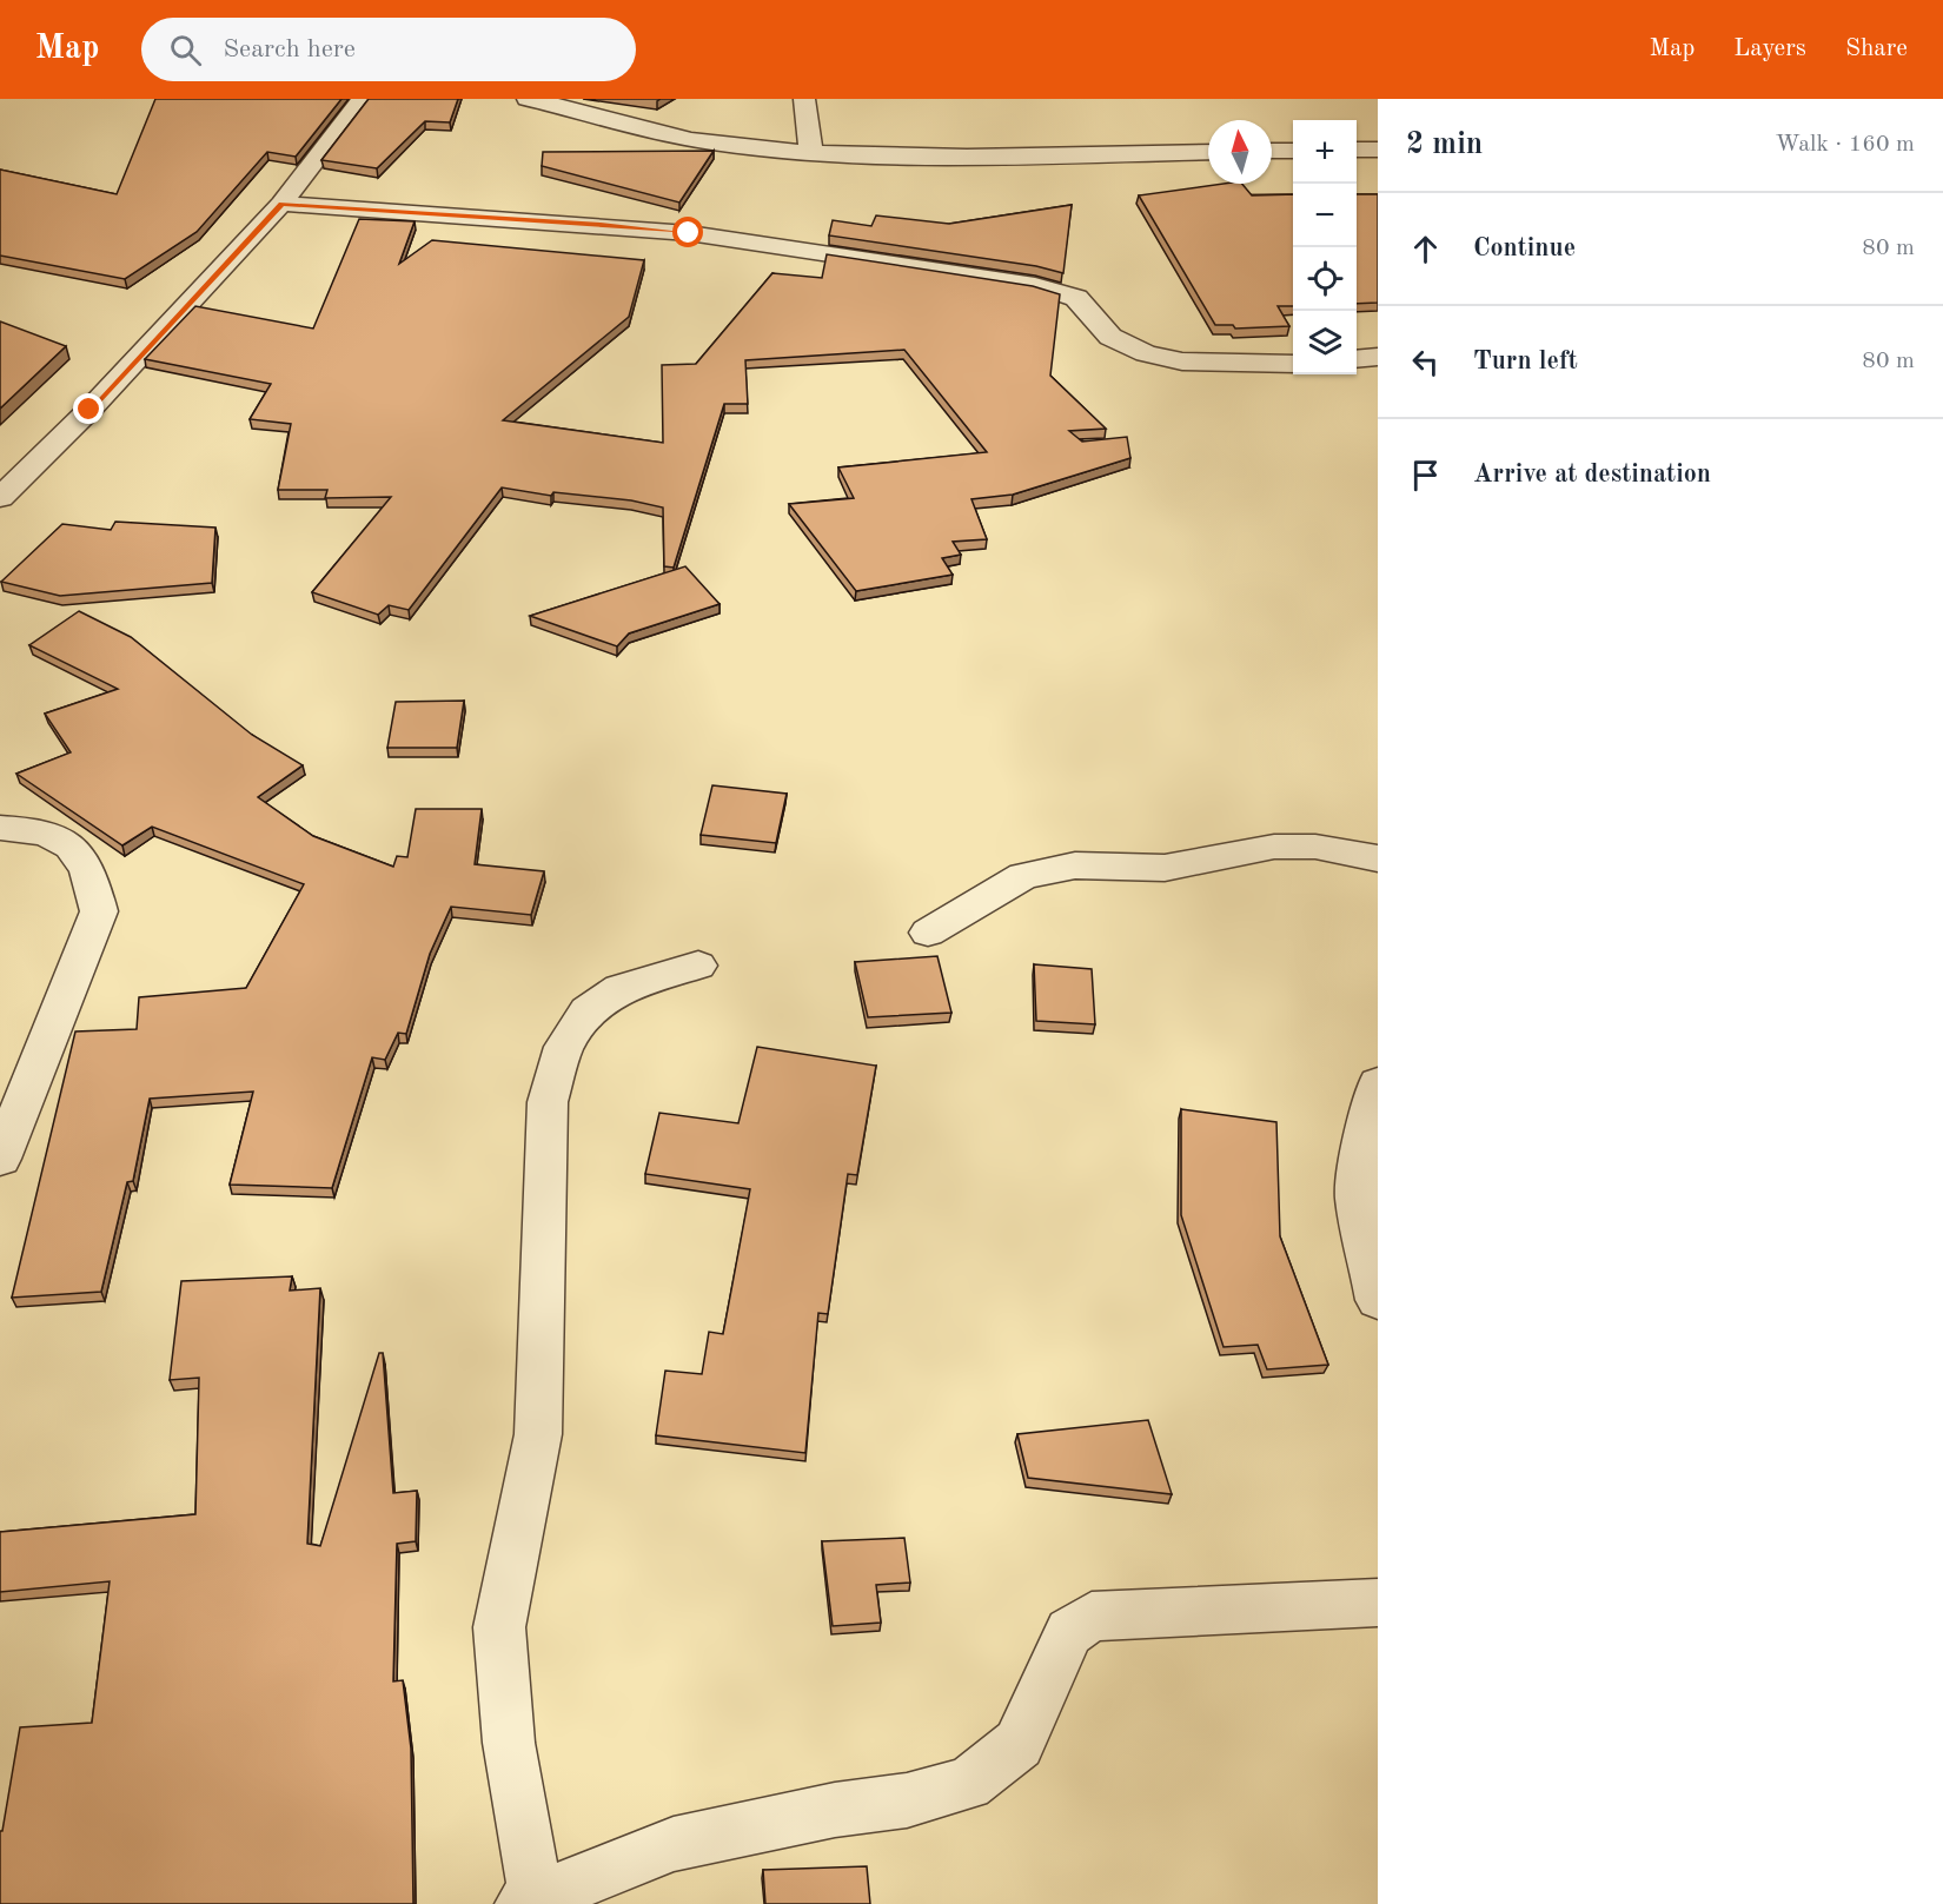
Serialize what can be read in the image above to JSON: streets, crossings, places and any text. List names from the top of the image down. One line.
{"north":"top","page":{"header":"Map","search":"Search here","nav":["Map","Layers","Share"],"heading":["2 min","Walk · 160 m"],"map_buttons":["+","−"],"list":[["Continue","80 m"],["Turn left","80 m"],"Arrive at destination"]}}
